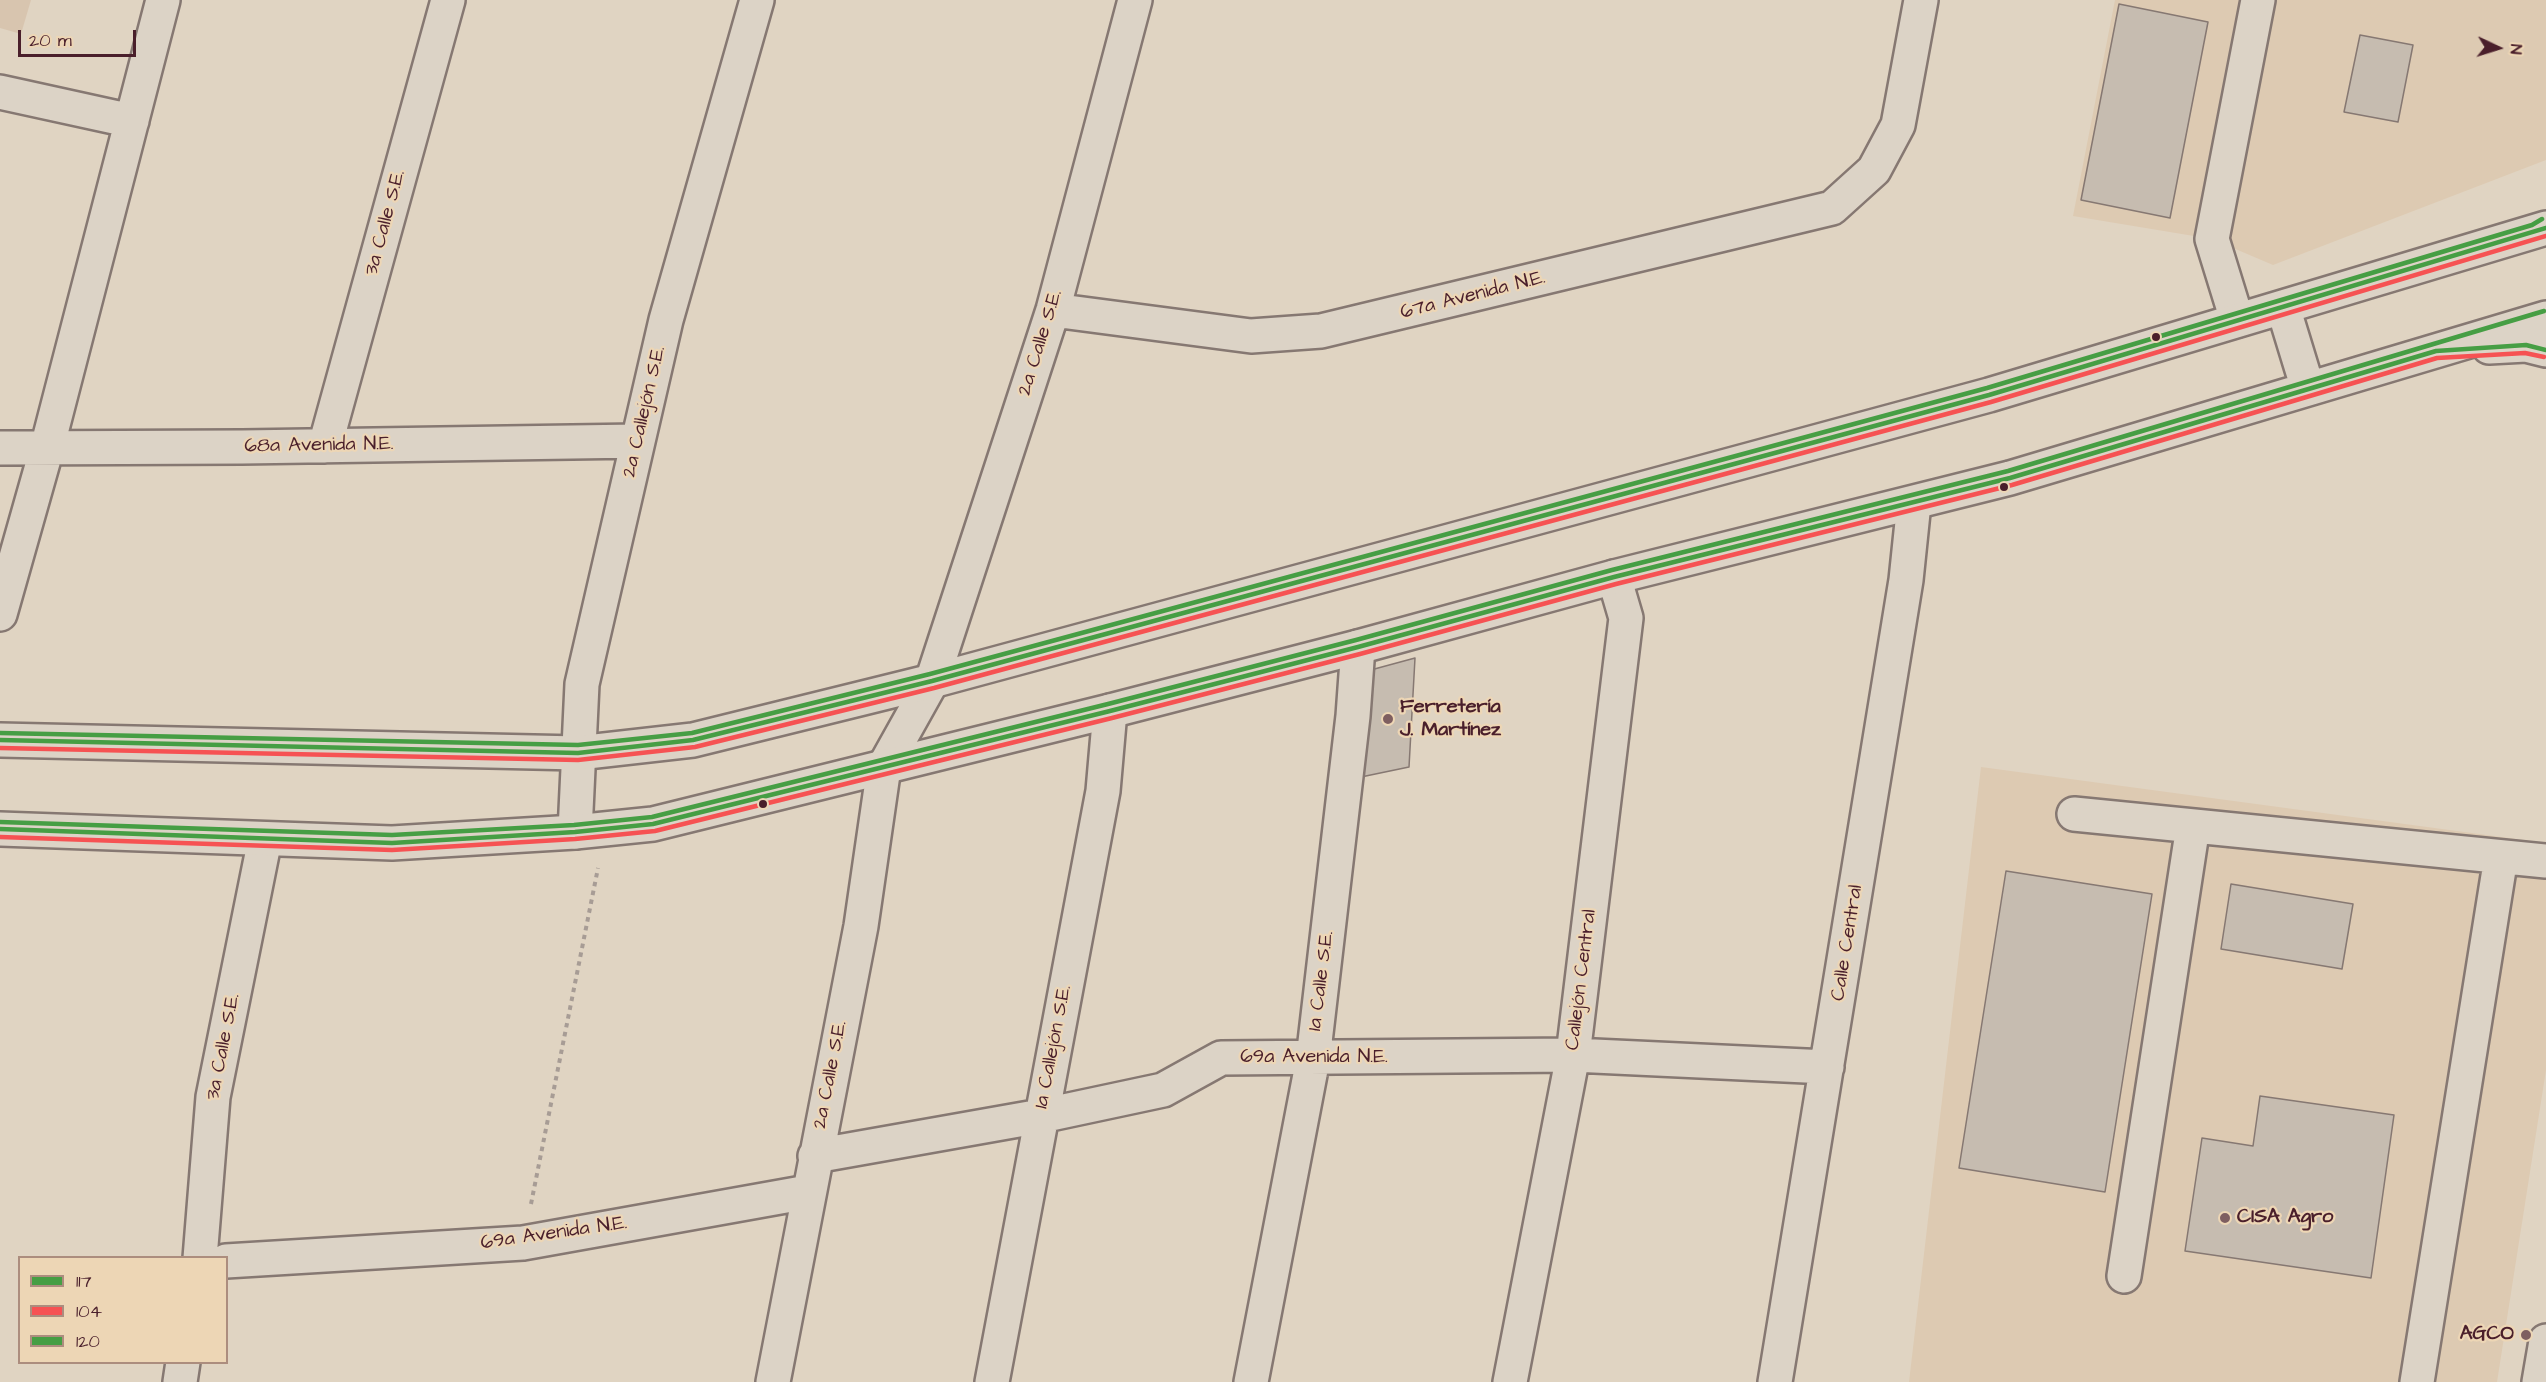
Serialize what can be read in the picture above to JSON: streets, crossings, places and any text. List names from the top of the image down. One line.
{"streets":{"street":["3a Calle S.E.","67a Avenida N.E.","2a Calle S.E.","2a Callejón S.E.","68a Avenida N.E.","Calle Central","Callejón Central","1a Calle S.E.","1a Callejón S.E.","69a Avenida N.E."]},"crossings":[["3a Calle S.E.","68a Avenida N.E."],["67a Avenida N.E.","2a Calle S.E."],["2a Calle S.E.","69a Avenida N.E."],["2a Callejón S.E.","68a Avenida N.E."],["Calle Central","69a Avenida N.E."],["Callejón Central","69a Avenida N.E."],["1a Calle S.E.","69a Avenida N.E."],["1a Callejón S.E.","69a Avenida N.E."]],"places":["Ferretería J. Martínez","CISA Agro","AGCO"],"lines":["transit line 120","transit line 117","transit line 104"],"legend":["117","104","120"],"scale_bar":"20 m","north":"right"}
